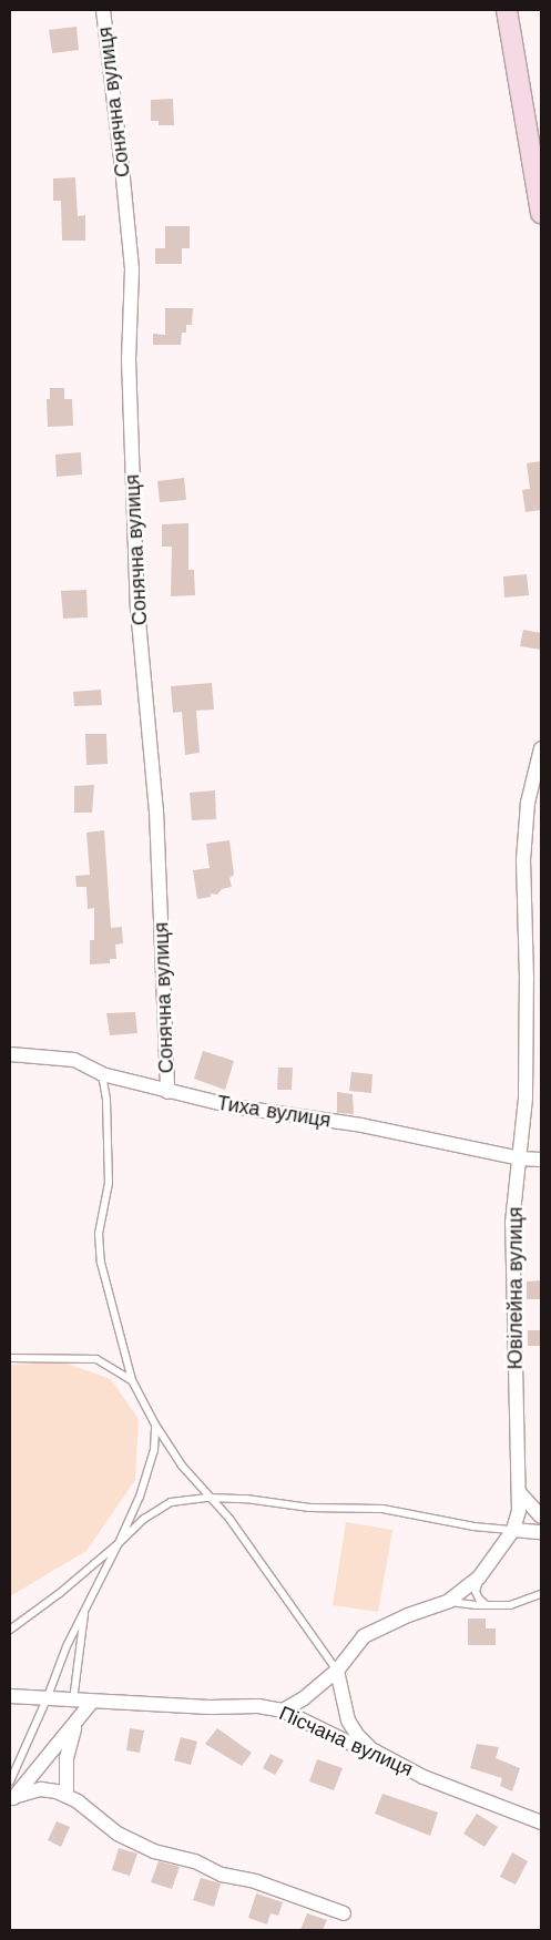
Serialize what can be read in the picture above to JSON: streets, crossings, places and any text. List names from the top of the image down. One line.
{"streets":{"street":["Сонячна вулиця","Тиха вулиця","Ювілейна вулиця","Пісчана вулиця"]},"crossings":[["Сонячна вулиця","Тиха вулиця"],["Тиха вулиця","Ювілейна вулиця"]]}
